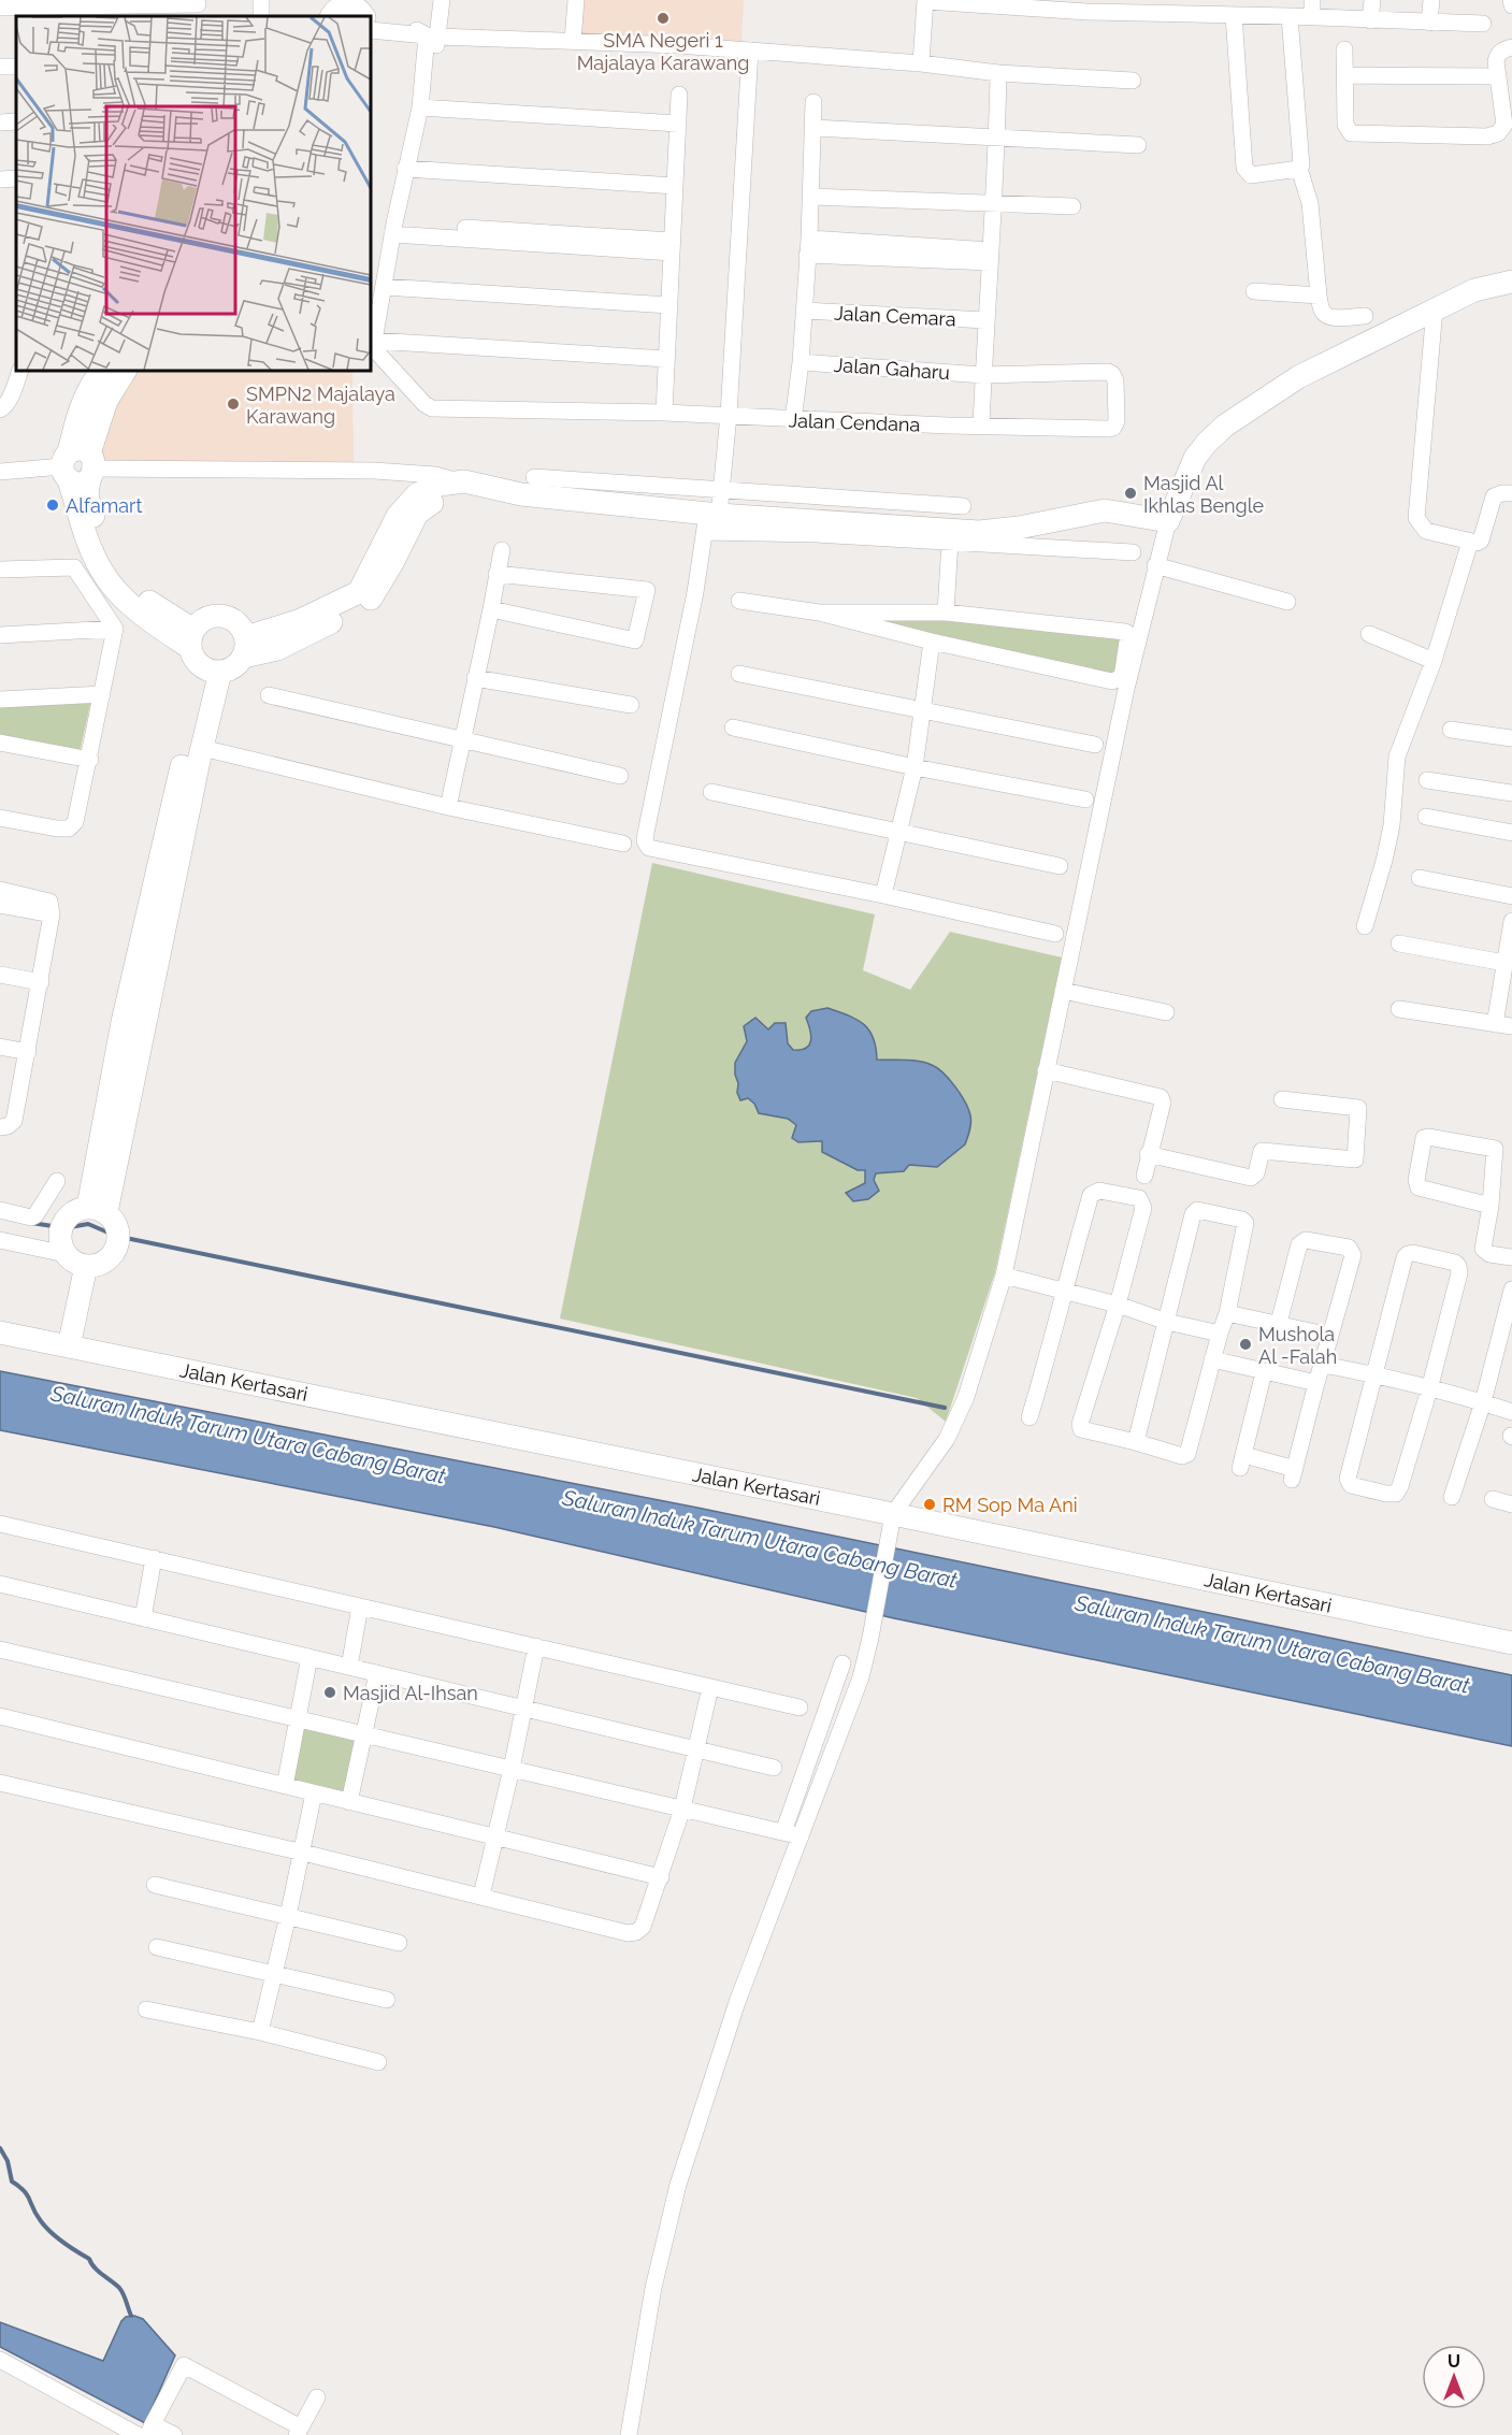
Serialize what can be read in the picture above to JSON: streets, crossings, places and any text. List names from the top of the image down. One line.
{"streets":{"street":["Jalan Cemara","Jalan Gaharu","Jalan Cendana","Jalan Kertasari"]},"crossings":[["Jalan Gaharu","Jalan Cendana"]],"water":["Saluran Induk Tarum Utara Cabang Barat"],"places":["SMA Negeri 1 Majalaya Karawang","SMPN2 Majalaya Karawang","Masjid Al Ikhlas Bengle","Alfamart","Mushola Al -Falah","RM Sop Ma Ani","Masjid Al-Ihsan"],"north":"top"}
